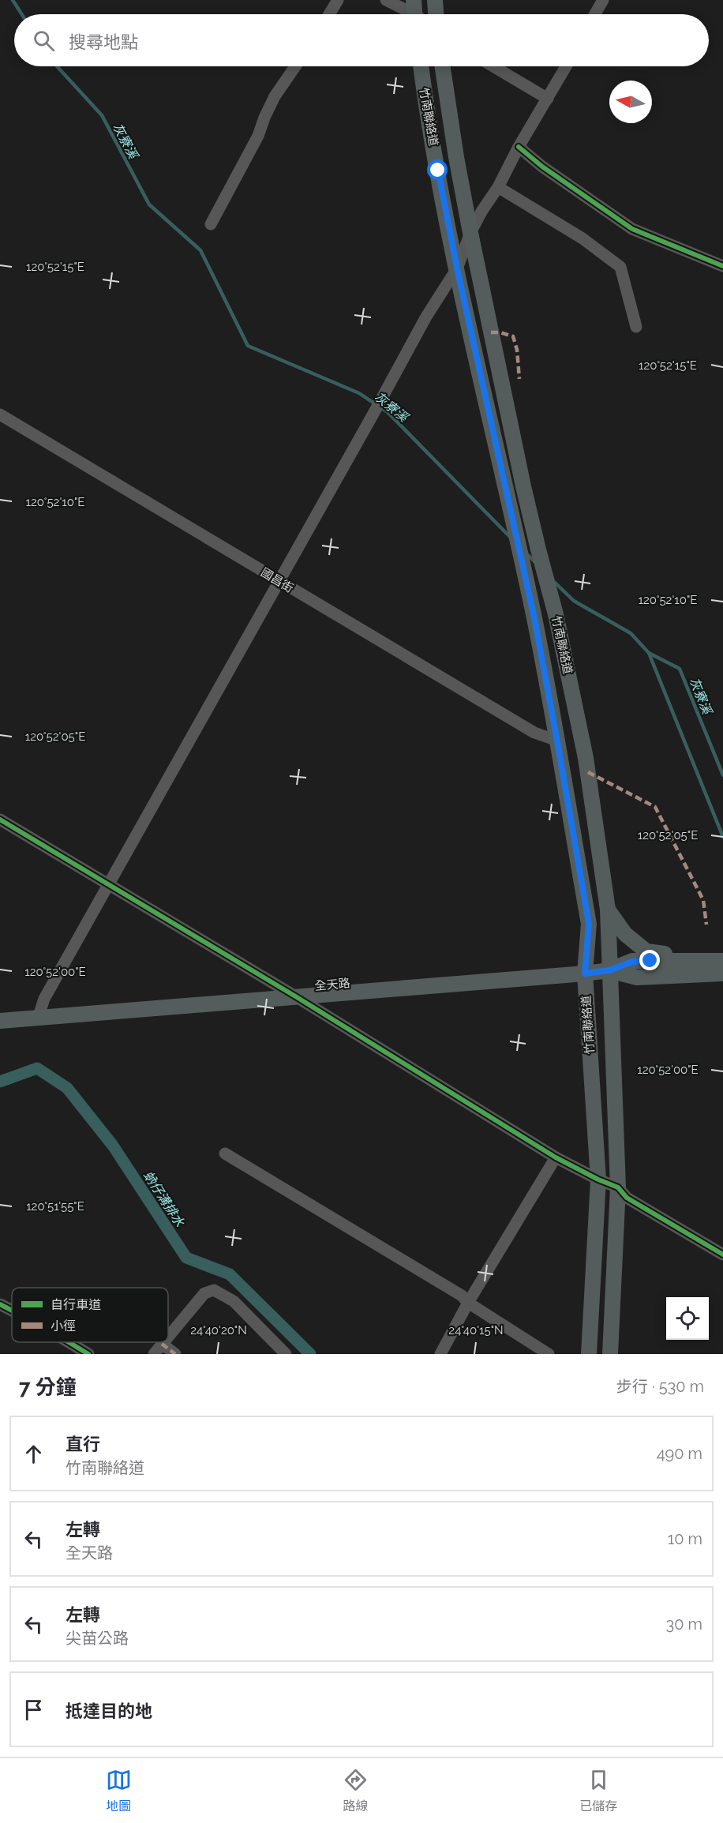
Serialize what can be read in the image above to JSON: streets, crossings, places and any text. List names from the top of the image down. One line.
{"streets":{"main road":["竹南聯絡道","全天路"],"street":["國昌街"]},"crossings":[["竹南聯絡道","國昌街"],["竹南聯絡道","全天路"]],"water":["灰寮溪","蚋仔溝排水"],"legend":["自行車道","小徑"],"north":"left","page":{"search":"搜尋地點","heading":["7 分鐘","步行 · 530 m"],"list":[["直行","竹南聯絡道","490 m"],["左轉","全天路","10 m"],["左轉","尖苗公路","30 m"],"抵達目的地"],"nav":["地圖","路線","已儲存"]},"coordinates":["120°52'15\"E","120°52'10\"E","120°52'05\"E","120°52'00\"E","120°51'55\"E","24°40'20\"N","24°40'15\"N"]}
